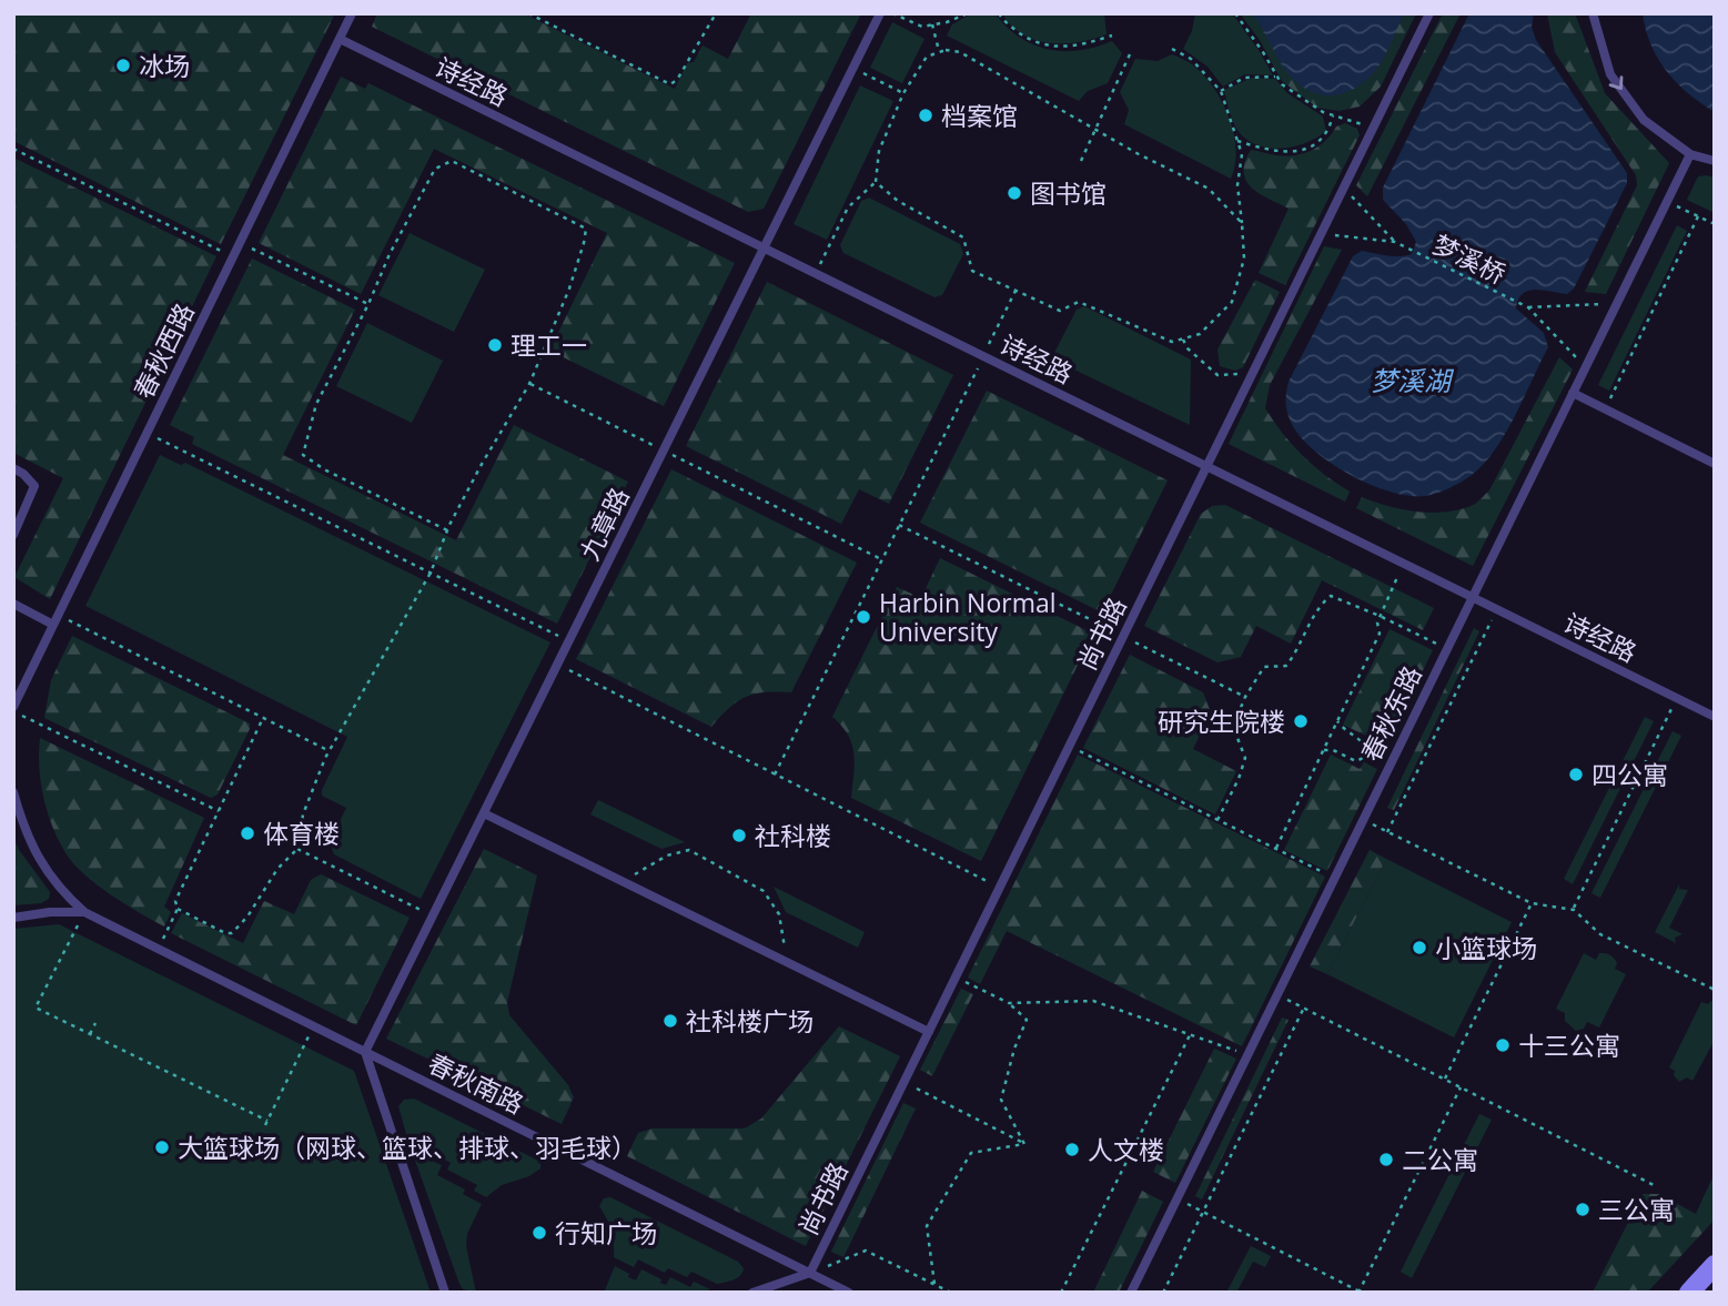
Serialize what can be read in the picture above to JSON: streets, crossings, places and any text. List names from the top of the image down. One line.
{"streets":{"lane":["诗经路","春秋西路","九章路","尚书路","春秋东路","春秋南路"],"path":["梦溪桥"]},"crossings":[["诗经路","春秋西路"],["诗经路","九章路"],["诗经路","尚书路"],["诗经路","春秋东路"],["九章路","春秋南路"],["尚书路","春秋南路"]],"water":["梦溪湖"],"places":["冰场","档案馆","图书馆","理工一","Harbin Normal University","研究生院楼","四公寓","体育楼","社科楼","小篮球场","社科楼广场","十三公寓","大篮球场（网球、篮球、排球、羽毛球）","人文楼","二公寓","三公寓","行知广场"]}
